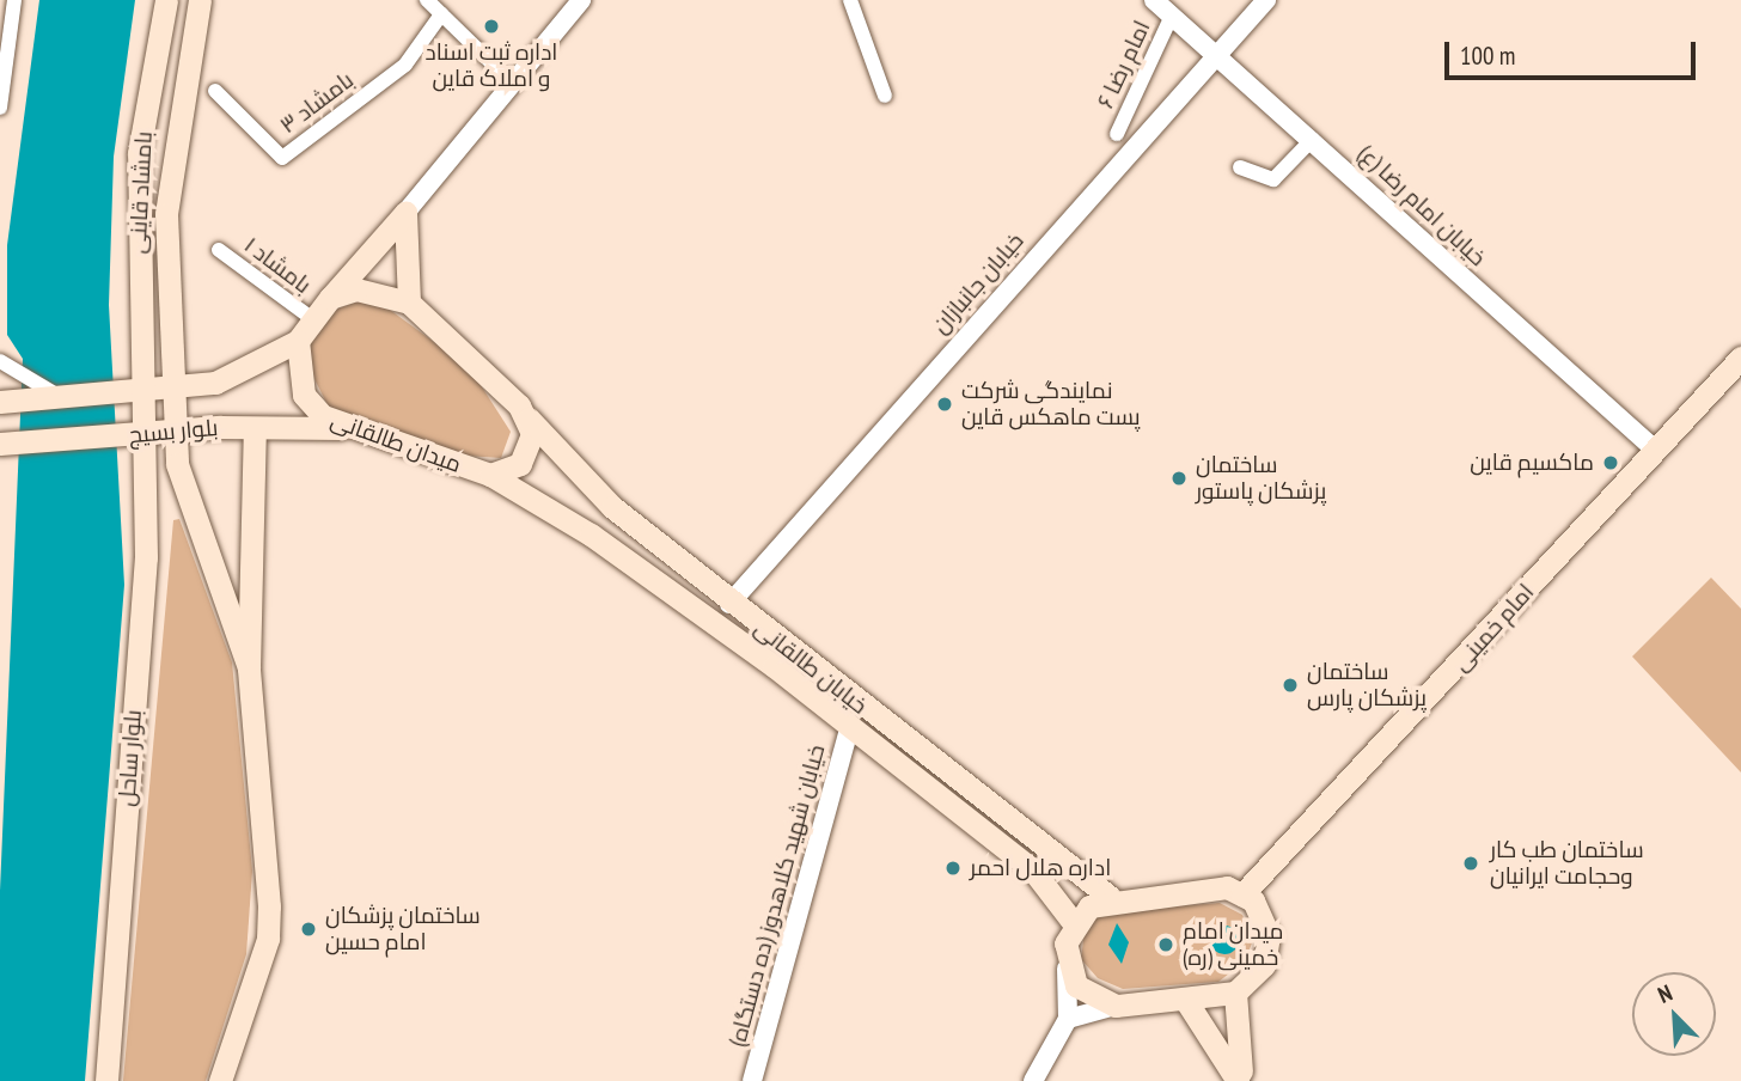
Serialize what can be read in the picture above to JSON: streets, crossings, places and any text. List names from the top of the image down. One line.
{"streets":{"main road":["بامشاد قاینی","بلوار بسیج","میدان طالقانی","امام خمینی","خیابان طالقانی","بلوار ساحل"],"street":["امام رضا ۶","بامشاد ۳","خیابان امام رضا (ع)","بامشاد ۱","خیابان جانبازان","خیابان شهید کلاهدوز (ده دستگاه)"]},"crossings":[["امام رضا ۶","خیابان امام رضا (ع)"],["بامشاد قاینی","بلوار بسیج"],["بامشاد قاینی","بلوار ساحل"],["خیابان امام رضا (ع)","خیابان جانبازان"],["خیابان امام رضا (ع)","امام خمینی"],["خیابان جانبازان","خیابان طالقانی"],["بلوار بسیج","میدان طالقانی"],["بلوار بسیج","بلوار ساحل"],["میدان طالقانی","خیابان طالقانی"],["امام خمینی","خیابان طالقانی"],["خیابان طالقانی","خیابان شهید کلاهدوز (ده دستگاه)"]],"places":["اداره ثبت اسناد و املاک قاین","نمایندگی شرکت پست ماهکس قاین","ماکسیم قاین","ساختمان پزشکان پاستور","ساختمان پزشکان پارس","ساختمان طب کار و‌حجامت ایرانیان","اداره هلال احمر","ساختمان پزشکان امام حسین","میدان امام خمینی (ره)"],"scale_bar":"100 m","north":"top left"}
